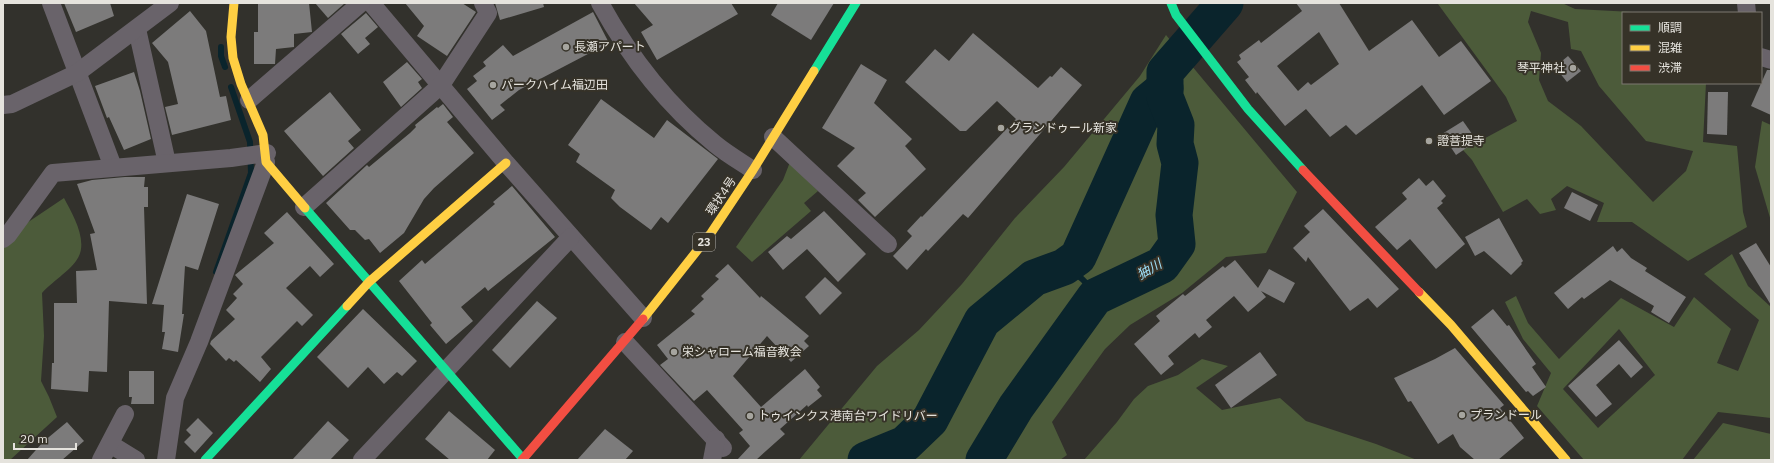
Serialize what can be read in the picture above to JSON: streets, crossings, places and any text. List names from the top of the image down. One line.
{"streets":{"street":["環状4号","23"]},"water":["㹨川"],"places":["長瀬アパート","琴平神社","パークハイム福辺田","グランドゥール新家","證菩提寺","栄シャローム福音教会","プランドール","トゥインクス港南台ワイドリバー"],"legend":["順調","混雑","渋滞"],"scale_bar":"20 m"}
